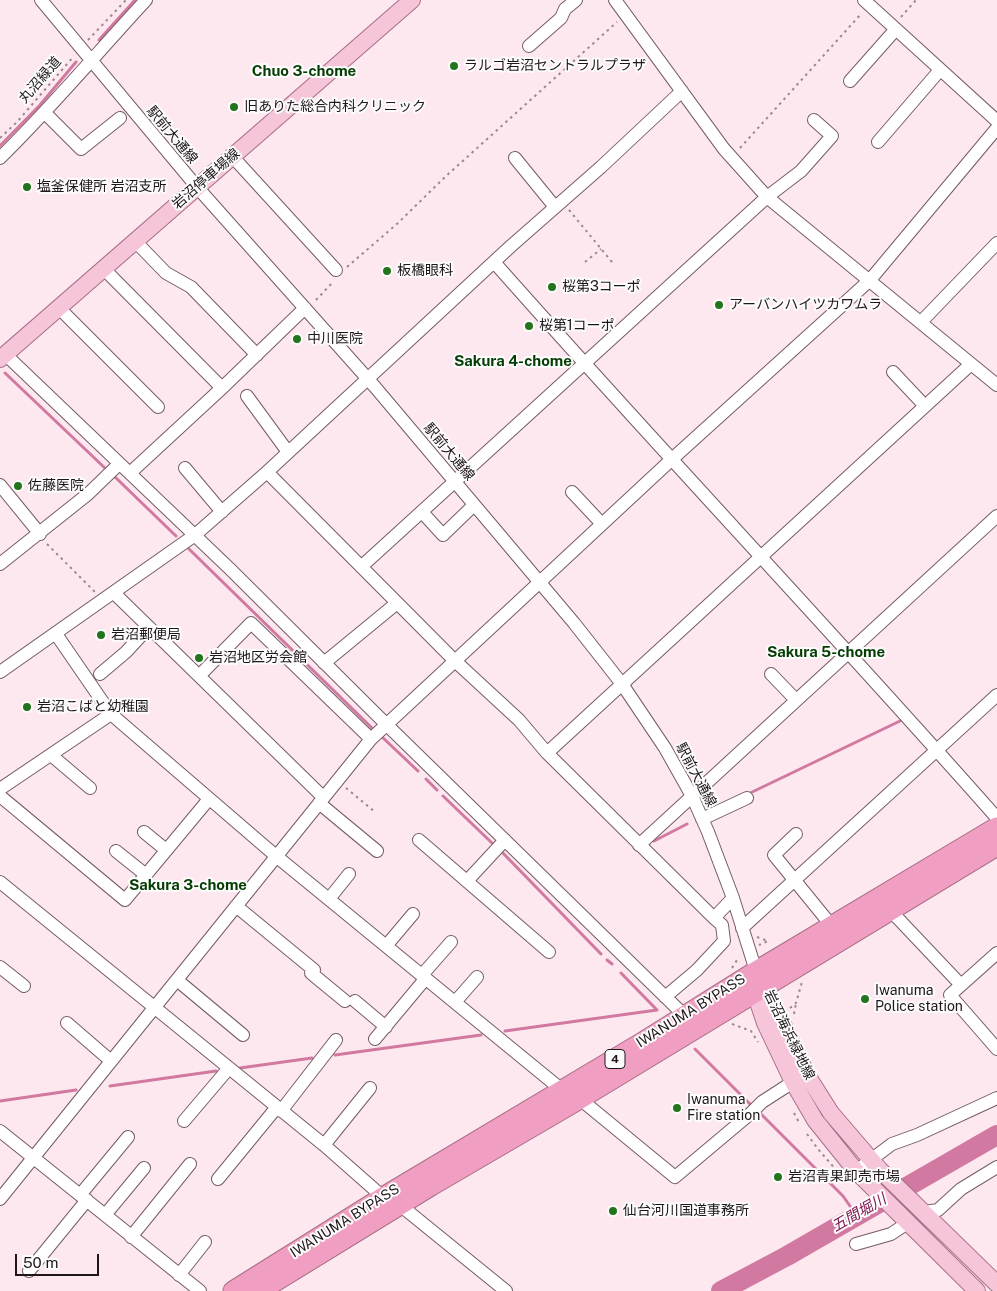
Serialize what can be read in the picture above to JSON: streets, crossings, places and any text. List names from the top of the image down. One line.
{"streets":{"highway":["IWANUMA BYPASS","4"],"main road":["岩沼停車場線","岩沼海浜緑地線"],"street":["駅前大通線"],"path":["丸沼緑道"]},"crossings":[["駅前大通線","岩沼停車場線"],["駅前大通線","IWANUMA BYPASS"],["駅前大通線","岩沼海浜緑地線"],["IWANUMA BYPASS","岩沼海浜緑地線"]],"districts":["Chuo 3-chome","Sakura 4-chome","Sakura 5-chome","Sakura 3-chome"],"water":["五間堀川"],"places":["ラルゴ岩沼セントラルプラザ","旧ありた総合内科クリニック","塩釜保健所 岩沼支所","板橋眼科","桜第3コーポ","アーバンハイツカワムラ","桜第1コーポ","中川医院","佐藤医院","岩沼郵便局","岩沼地区労会館","岩沼こばと幼稚園","Iwanuma Police station","Iwanuma Fire station","岩沼青果卸売市場","仙台河川国道事務所"],"scale_bar":"50 m"}
